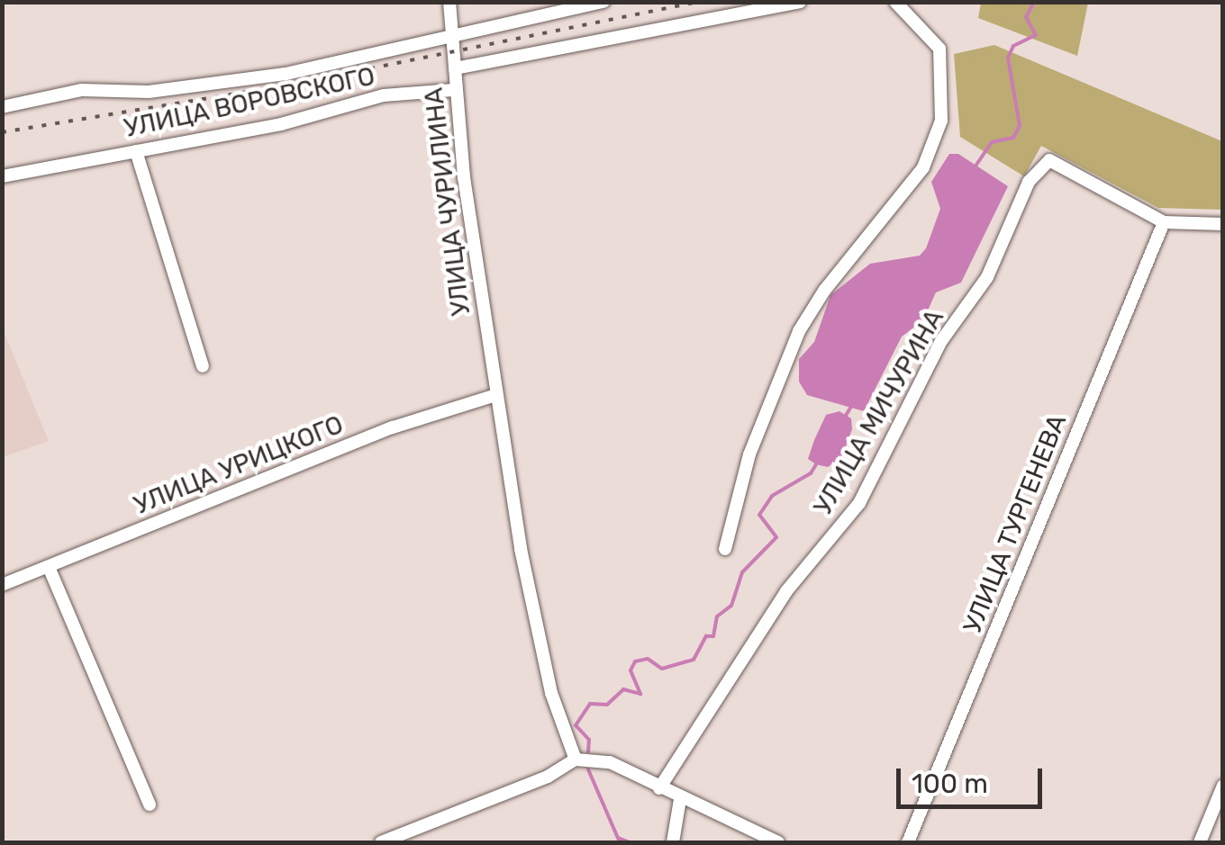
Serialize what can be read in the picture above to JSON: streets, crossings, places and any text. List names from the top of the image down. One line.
{"streets":{"street":["УЛИЦА ВОРОВСКОГО","УЛИЦА ЧУРИЛИНА","УЛИЦА МИЧУРИНА","УЛИЦА УРИЦКОГО","УЛИЦА ТУРГЕНЕВА"]},"crossings":[["УЛИЦА ВОРОВСКОГО","УЛИЦА ЧУРИЛИНА"],["УЛИЦА ЧУРИЛИНА","УЛИЦА УРИЦКОГО"],["УЛИЦА МИЧУРИНА","УЛИЦА ТУРГЕНЕВА"]],"scale_bar":"100 m"}
